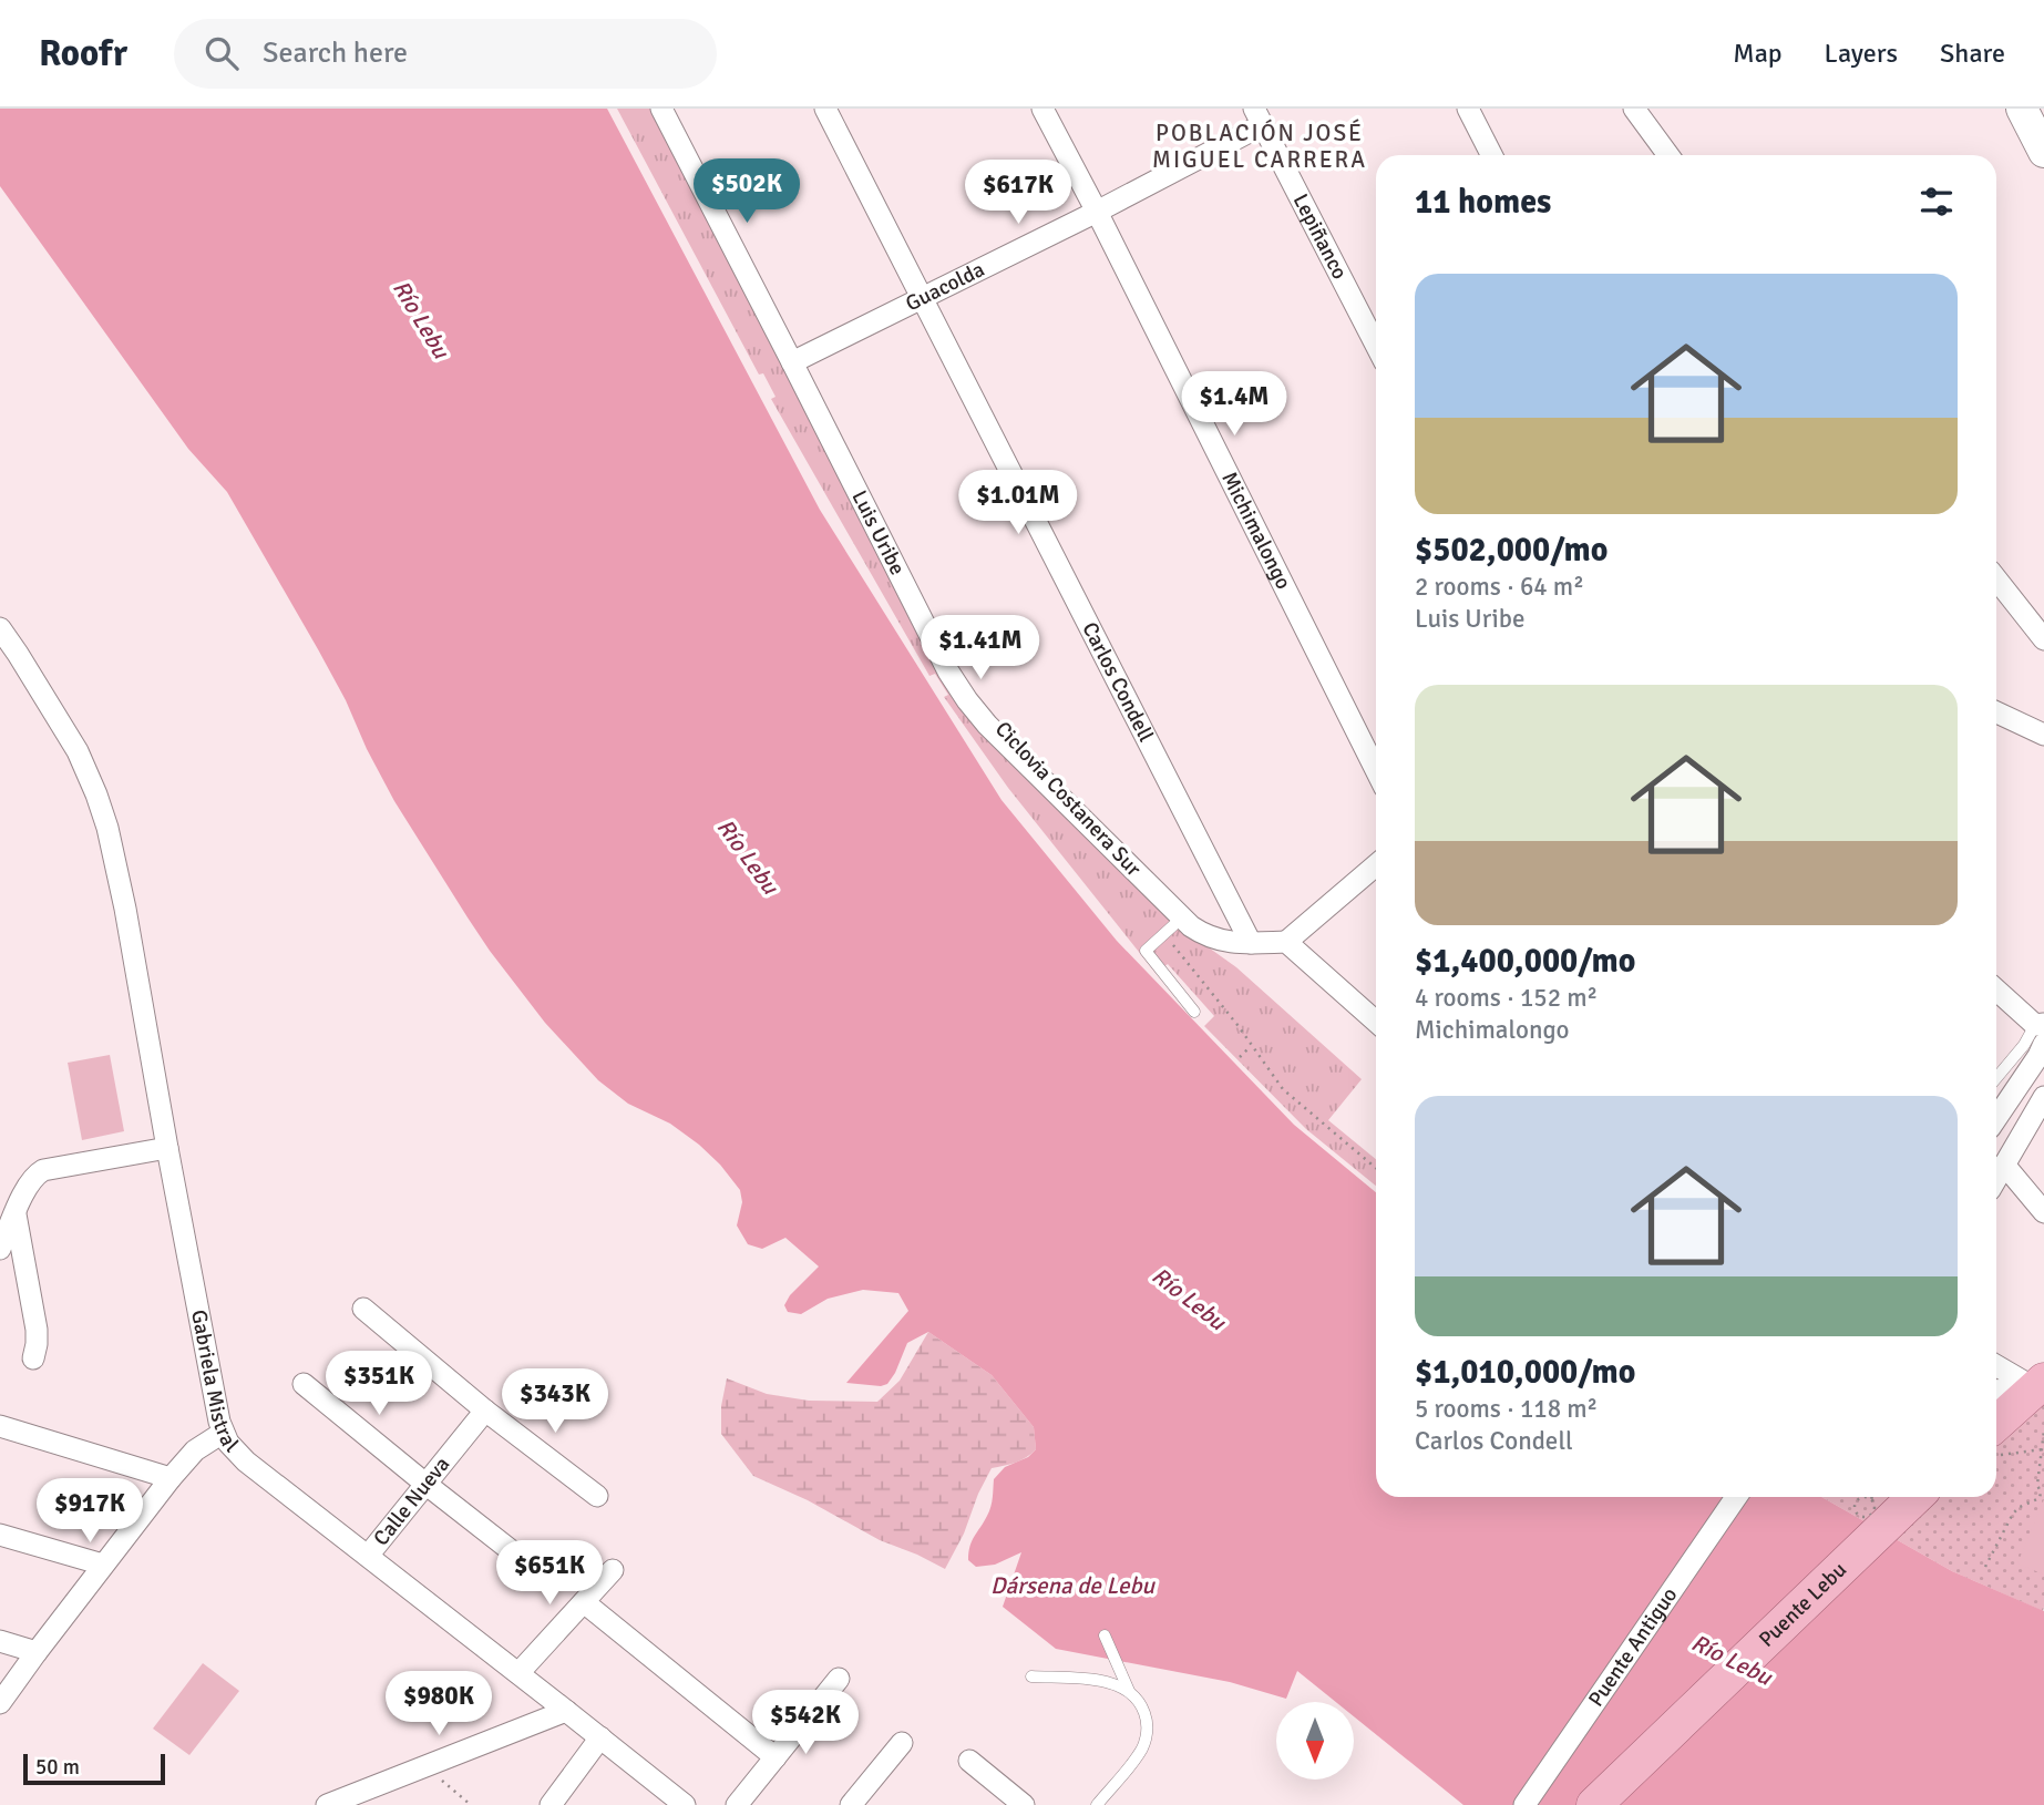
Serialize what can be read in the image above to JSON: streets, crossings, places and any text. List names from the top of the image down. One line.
{"streets":{"main road":["Puente Lebu"],"street":["Lepiñanco","Guacolda","Michimalongo","Luis Uribe","Carlos Condell","Gabriela Mistral","Calle Nueva","Puente Antiguo"]},"crossings":[["Lepiñanco","Guacolda"],["Guacolda","Michimalongo"],["Guacolda","Luis Uribe"],["Guacolda","Carlos Condell"],["Luis Uribe","Carlos Condell"],["Gabriela Mistral","Calle Nueva"]],"districts":["POBLACIÓN JOSÉ MIGUEL CARRERA"],"water":["Río Lebu","Dársena de Lebu"],"scale_bar":"50 m","north":"bottom","page":{"header":"Roofr","search":"Search here","nav":["Map","Layers","Share"],"heading":"11 homes","price":["$502K","$617K","$1.4M","$1.01M","$1.41M","$351K","$343K","$917K","$651K","$980K","$542K"],"list":[{"name":"$502,000/mo","note":"2 rooms · 64 m² · Luis Uribe"},{"name":"$1,400,000/mo","note":"4 rooms · 152 m² · Michimalongo"},{"name":"$1,010,000/mo","note":"5 rooms · 118 m² · Carlos Condell"}],"scale":"50 m"}}
